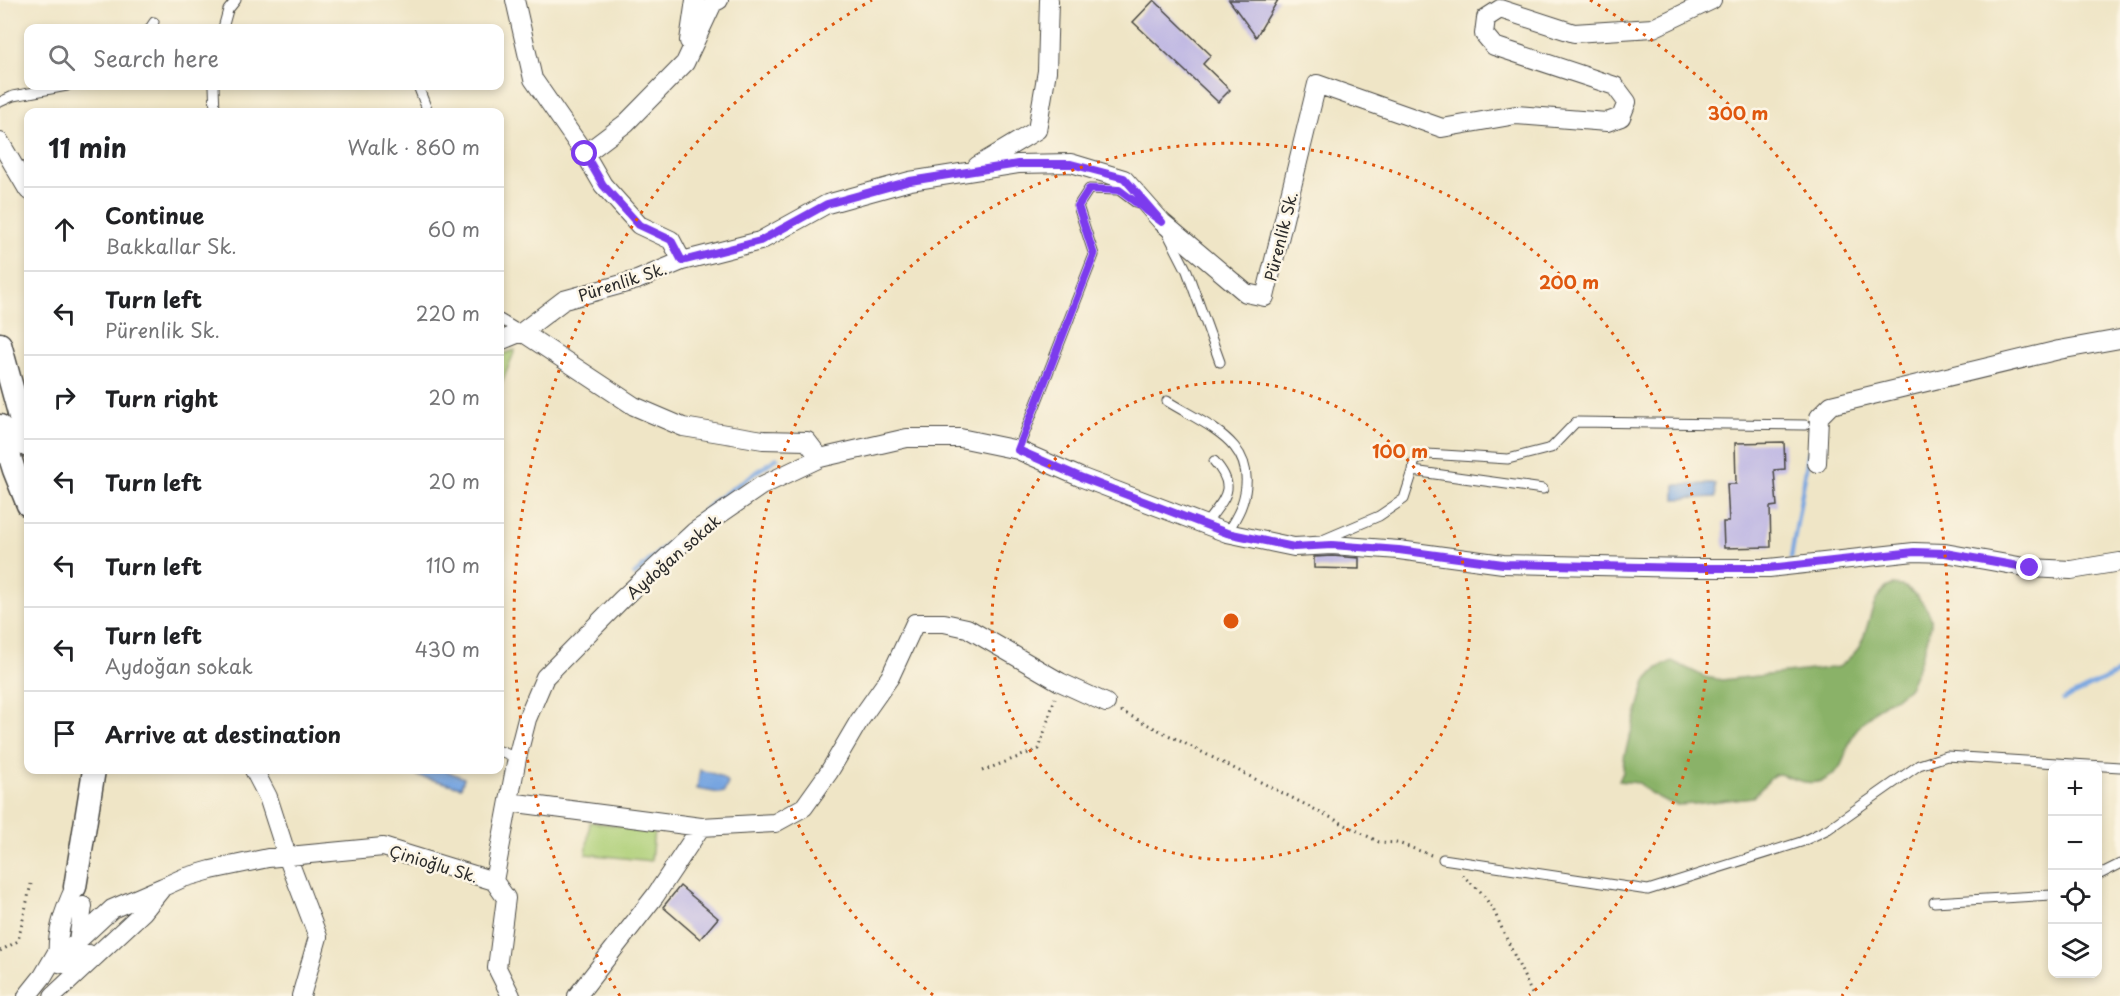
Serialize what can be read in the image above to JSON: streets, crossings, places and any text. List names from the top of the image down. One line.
{"streets":{"street":["Pürenlik Sk.","Aydoğan sokak","Çinioğlu Sk."]},"crossings":[["Aydoğan sokak","Çinioğlu Sk."]],"page":{"search":"Search here","heading":["11 min","Walk · 860 m"],"list":[["Continue","Bakkallar Sk.","60 m"],["Turn left","Pürenlik Sk.","220 m"],["Turn right","20 m"],["Turn left","20 m"],["Turn left","110 m"],["Turn left","Aydoğan sokak","430 m"],"Arrive at destination"],"map_buttons":["+","−"]},"rings":["300 m","200 m","100 m"]}
